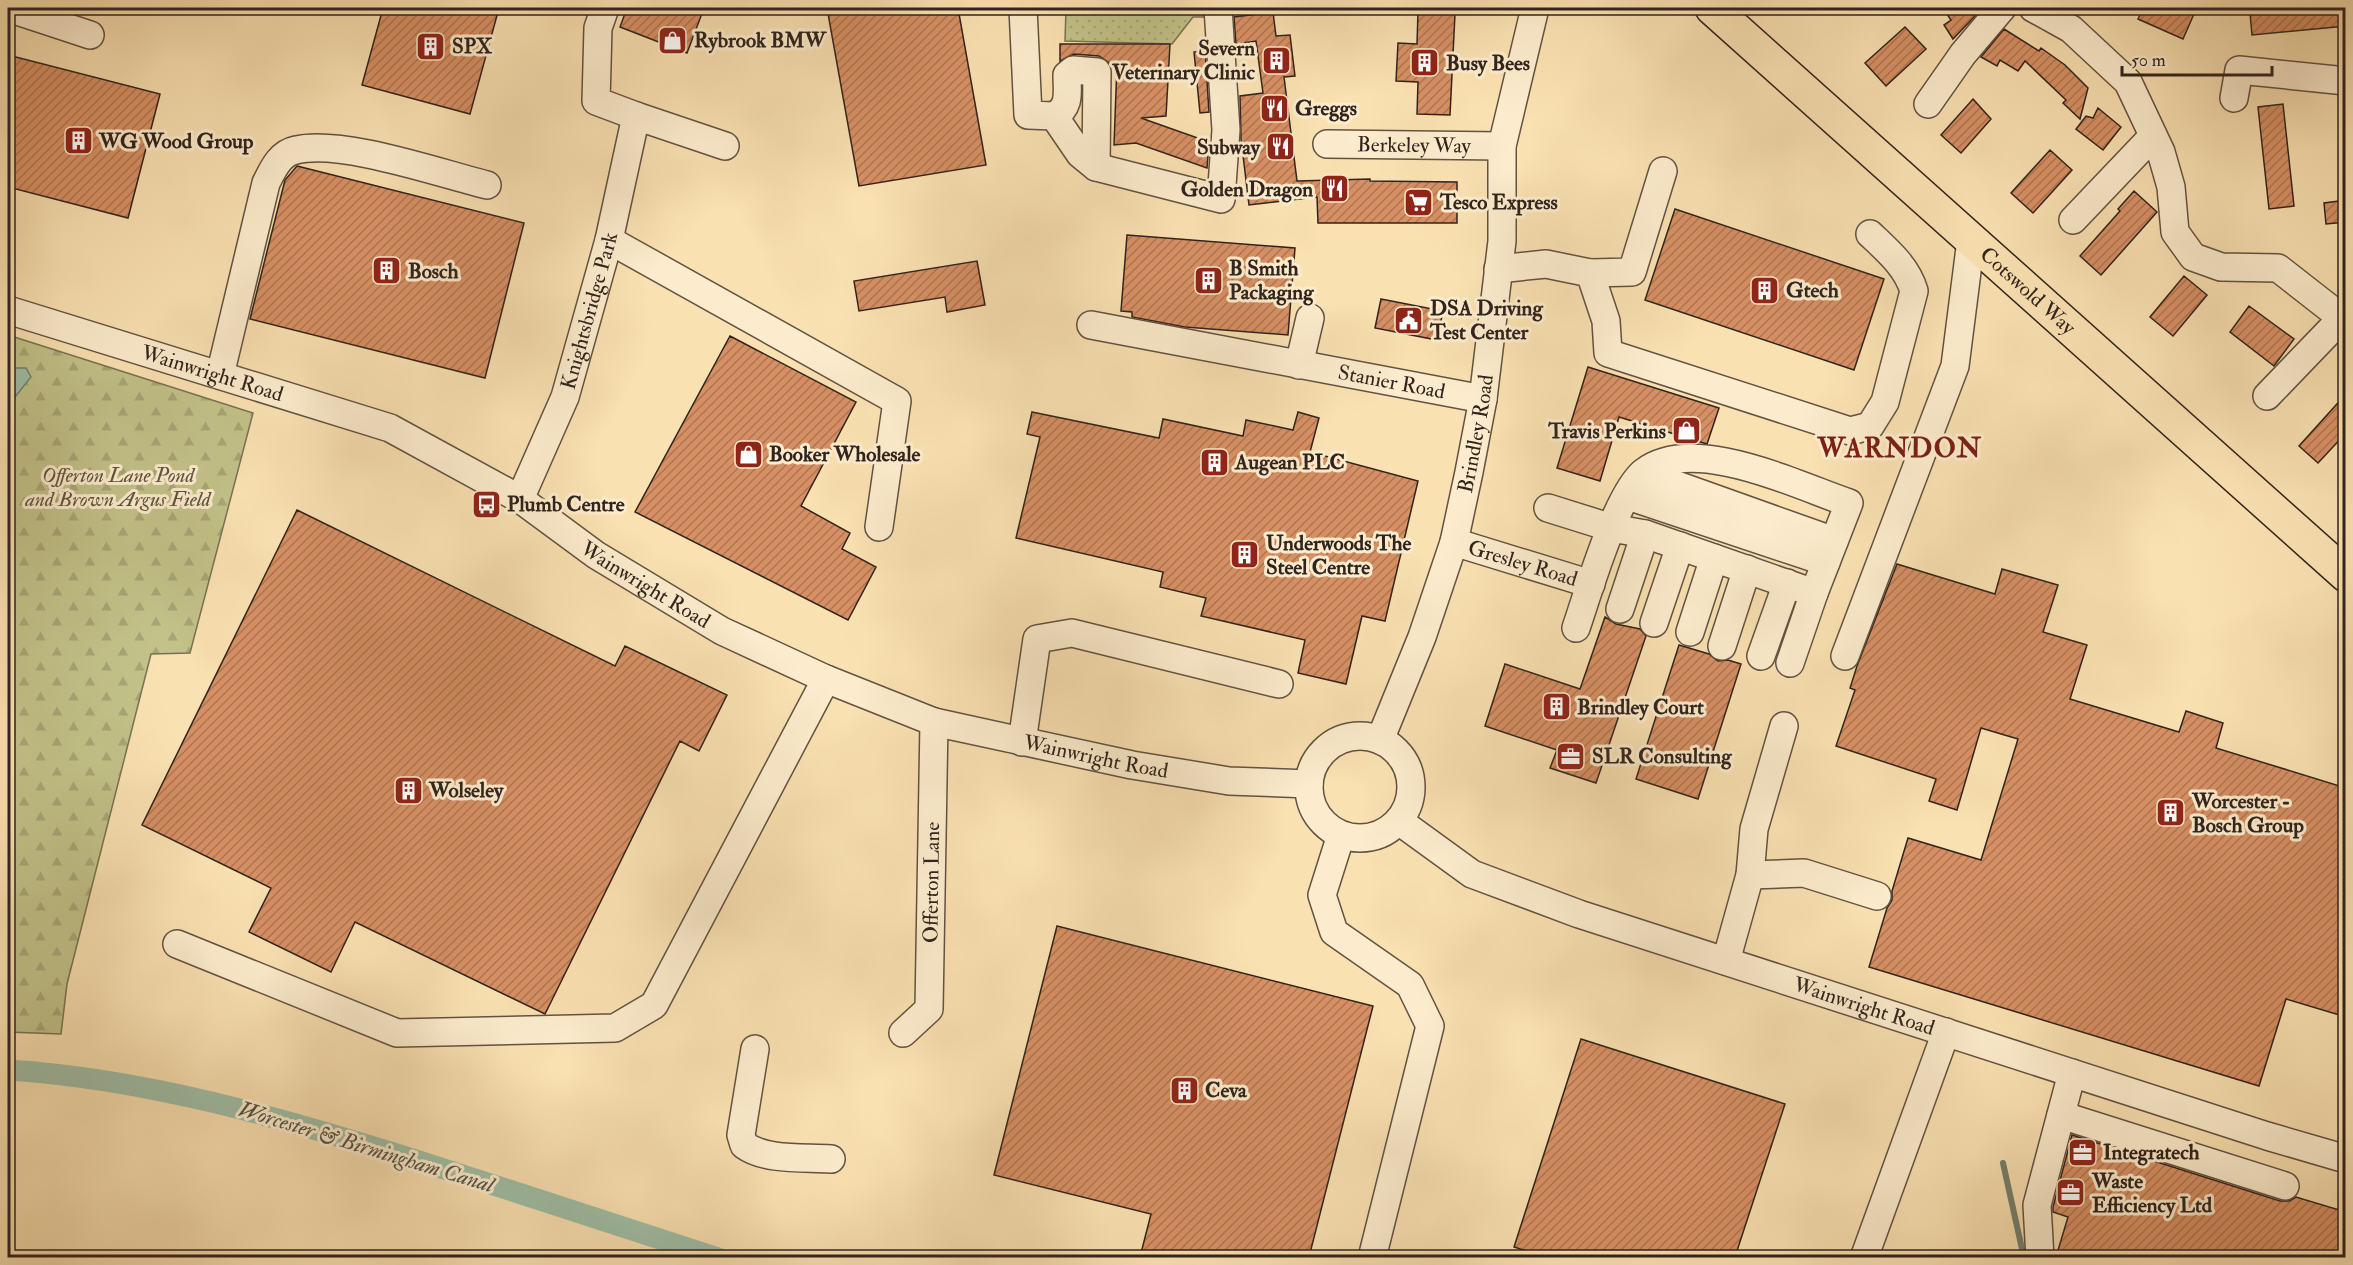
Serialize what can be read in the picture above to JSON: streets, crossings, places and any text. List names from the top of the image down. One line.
{"streets":{"main road":["Cotswold Way"],"street":["Berkeley Way","Knightsbridge Park","Wainwright Road","Stanier Road","Brindley Road","Gresley Road","Offerton Lane"]},"crossings":[["Berkeley Way","Brindley Road"],["Knightsbridge Park","Wainwright Road"],["Wainwright Road","Brindley Road"],["Wainwright Road","Offerton Lane"],["Stanier Road","Brindley Road"],["Brindley Road","Gresley Road"]],"districts":["WARNDON"],"water":["Worcester & Birmingham Canal"],"parks":["Offerton Lane Pond and Brown Argus Field"],"places":{"shop":["Rybrook BMW","Travis Perkins","Booker Wholesale"],"building":["SPX","Severn Veterinary Clinic","Busy Bees","WG Wood Group","Bosch","B Smith Packaging","Gtech","Augean PLC","Underwoods The Steel Centre","Brindley Court","Wolseley","Worcester - Bosch Group","Ceva"],"restaurant":["Greggs","Subway","Golden Dragon"],"supermarket":["Tesco Express"],"public building":["DSA Driving Test Center"],"bus stop":["Plumb Centre"],"office":["SLR Consulting","Integratech","Waste Efficiency Ltd"]},"scale_bar":"50 m"}
